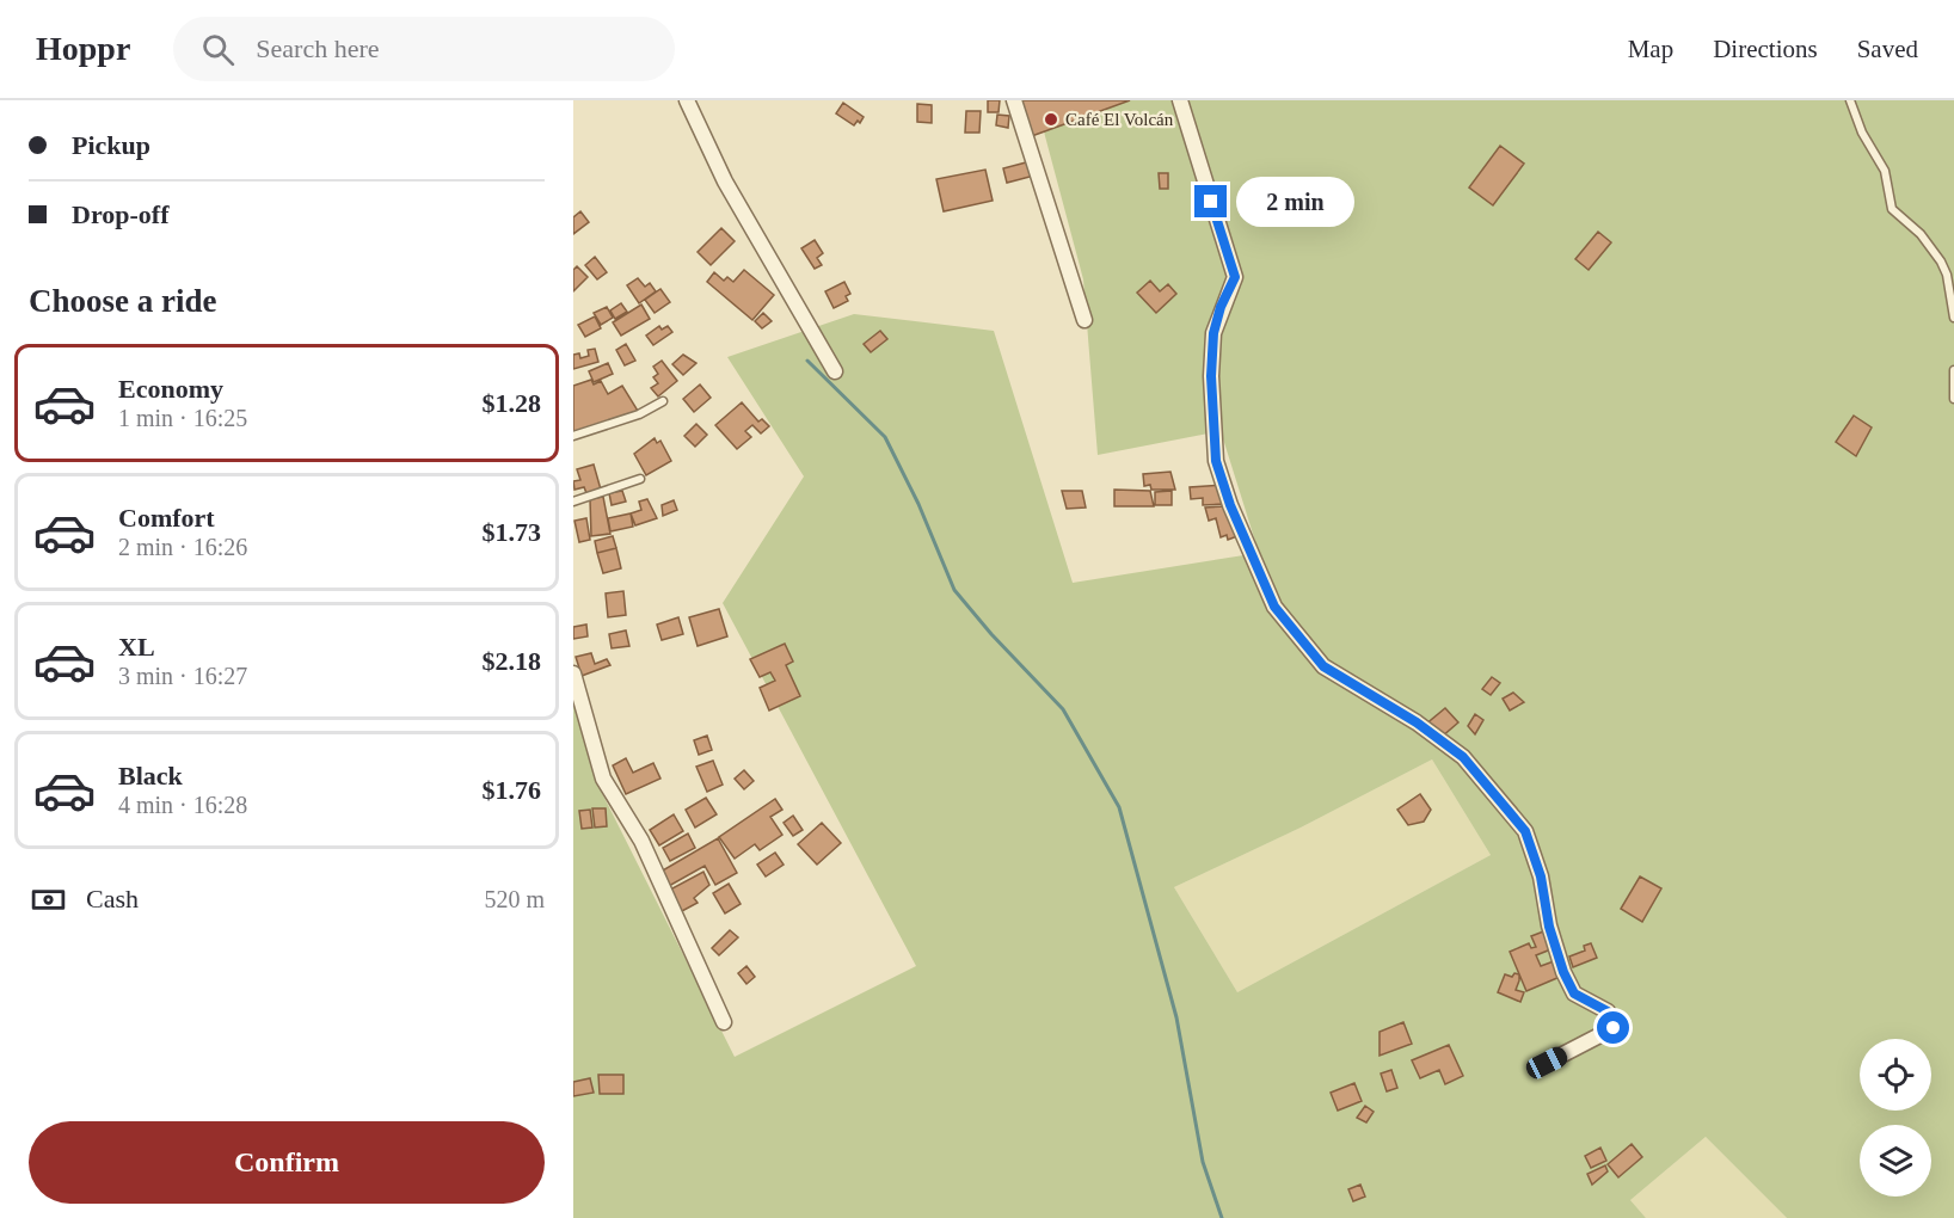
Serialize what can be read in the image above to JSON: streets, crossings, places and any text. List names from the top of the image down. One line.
{"places":["Café El Volcán"],"page":{"header":"Hoppr","search":"Search here","nav":["Map","Directions","Saved"],"banner":["Pickup","Drop-off"],"bubble":"2 min","heading":"Choose a ride","list":[{"name":"Economy","note":"1 min · 16:25","value":"$1.28"},{"name":"Comfort","note":"2 min · 16:26","value":"$1.73"},{"name":"XL","note":"3 min · 16:27","value":"$2.18"},{"name":"Black","note":"4 min · 16:28","value":"$1.76"}],"pay":["Cash","520 m"],"buttons":"Confirm"}}
